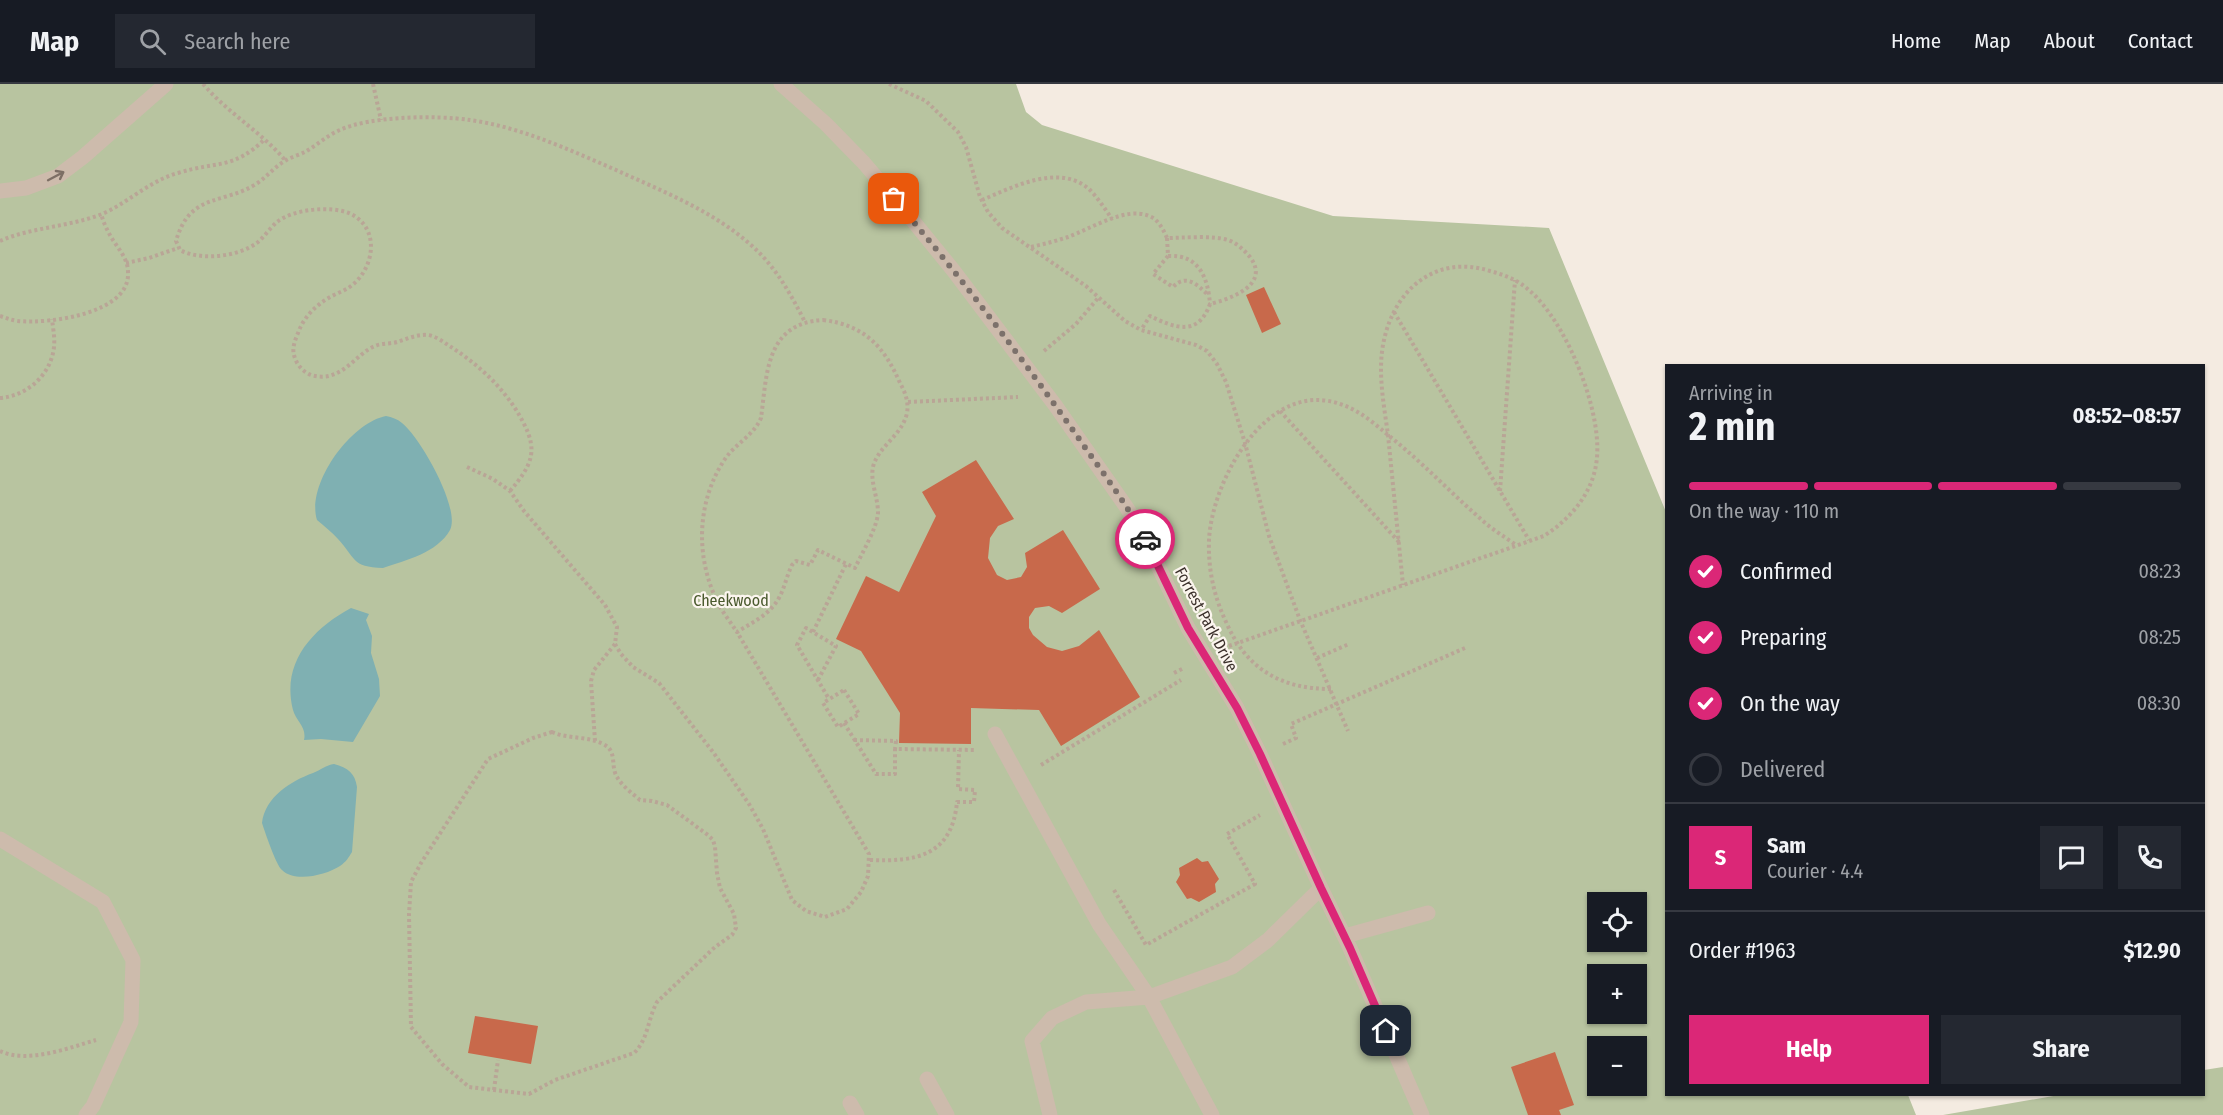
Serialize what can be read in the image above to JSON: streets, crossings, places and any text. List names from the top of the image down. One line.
{"streets":{"lane":["Forrest Park Drive"]},"parks":["Cheekwood"],"page":{"header":"Map","search":"Search here","nav":["Home","Map","About","Contact"],"heading":["2 min","Arriving in","08:52–08:57"],"panel":["Sam","Courier · 4.4","Order #1963","$12.90"],"bar":"On the way · 110 m","list":[["Confirmed","08:23"],["Preparing","08:25"],["On the way","08:30"],"Delivered"],"round":"S","map_buttons":["+","−"],"buttons":["Help","Share"]}}
